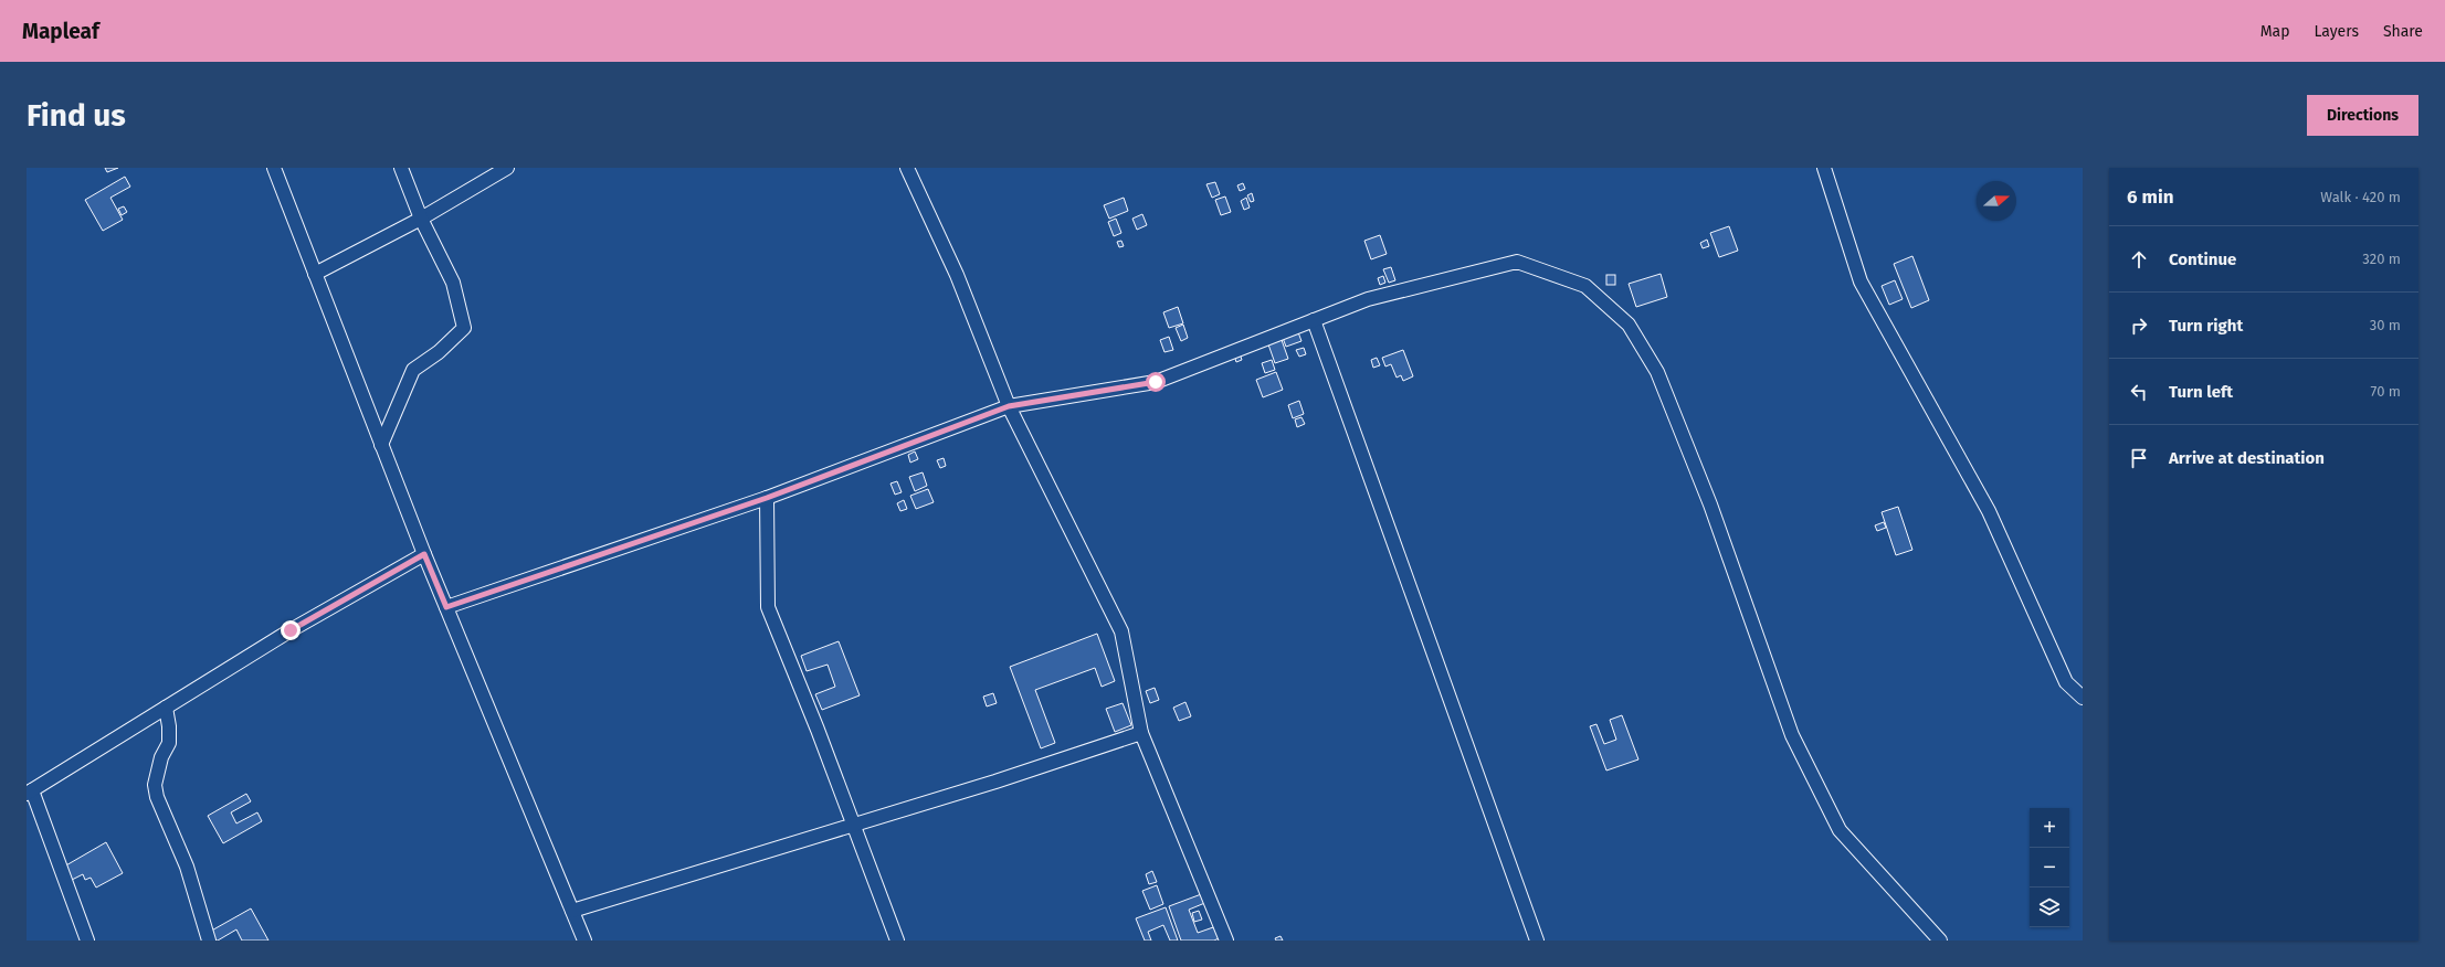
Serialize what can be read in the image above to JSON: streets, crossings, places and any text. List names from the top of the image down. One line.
{"north":"right","page":{"header":"Mapleaf","nav":["Map","Layers","Share"],"buttons":"Directions","title":"Find us","heading":["6 min","Walk · 420 m"],"list":[["Continue","320 m"],["Turn right","30 m"],["Turn left","70 m"],"Arrive at destination"],"map_buttons":["+","−"]}}
